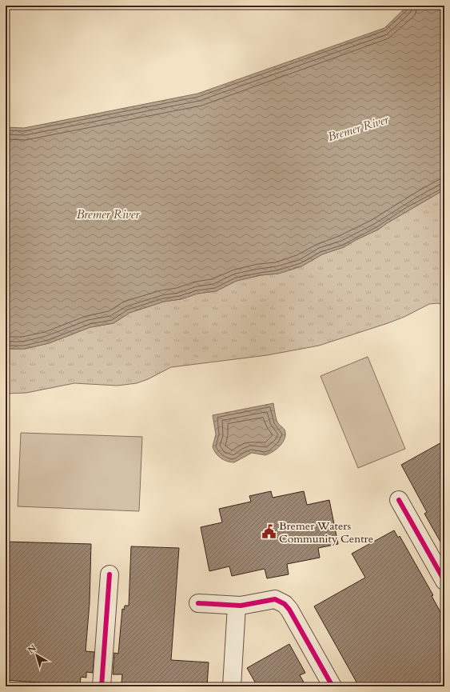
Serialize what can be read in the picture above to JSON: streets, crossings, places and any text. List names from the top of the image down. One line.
{"water":["Bremer River"],"places":{"public building":["Bremer Waters Community Centre"]},"north":"top left"}
